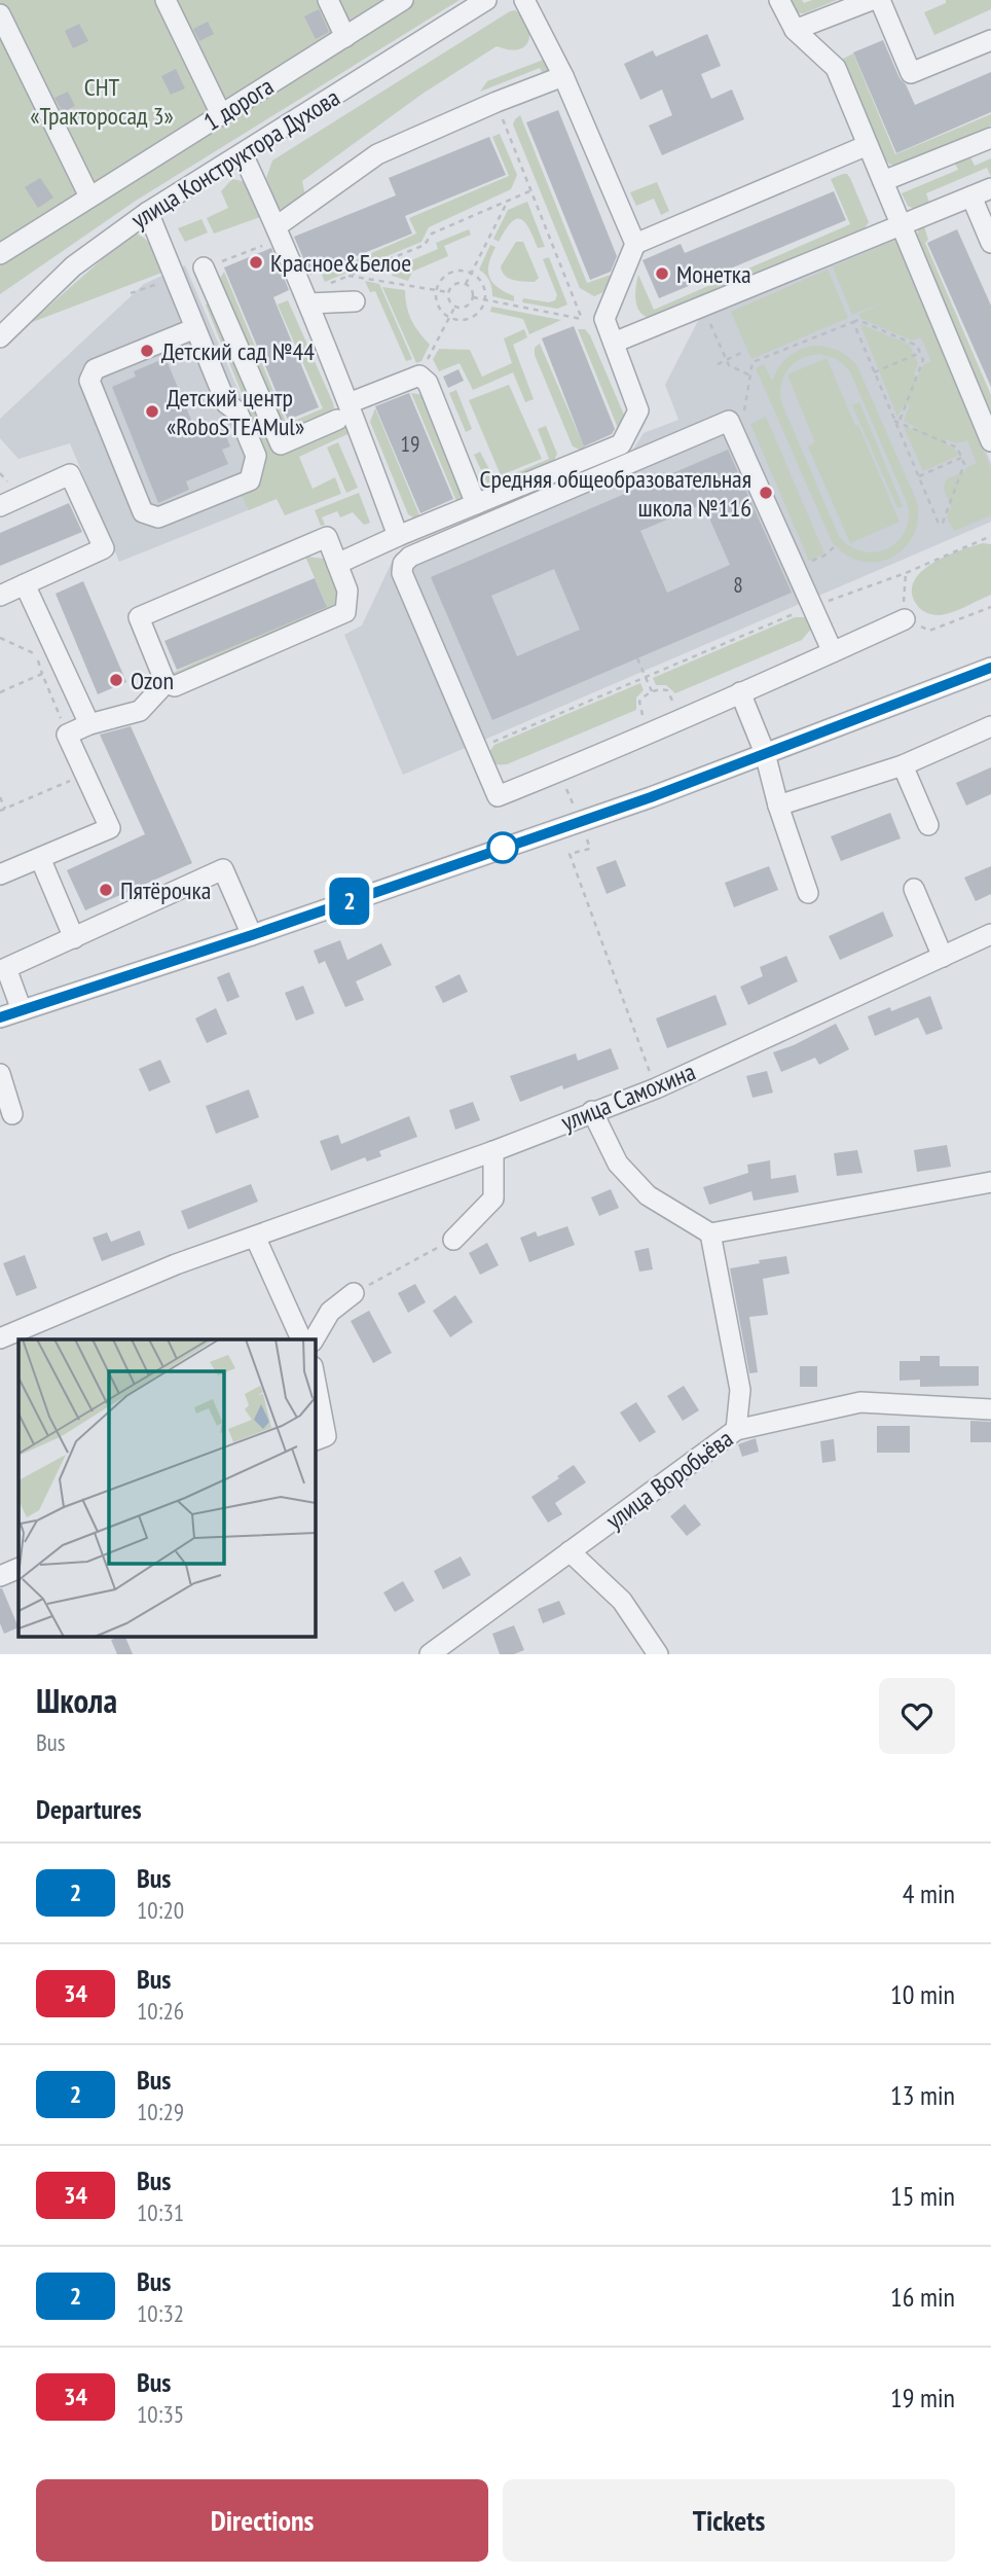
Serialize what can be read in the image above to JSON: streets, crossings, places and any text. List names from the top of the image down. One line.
{"streets":{"street":["1 дорога","улица Конструктора Духова","улица Самохина","улица Воробьёва"]},"parks":["СНТ «Тракторосад 3»"],"places":["Красное&Белое","Монетка","Детский сад №44","Детский центр «RoboSTEAMul»","Средняя общеобразовательная школа №116","Ozon","Пятёрочка"],"lines":["bus line 2"],"house_numbers":["19","8"],"page":{"on_map":"2","heading":[["Школа","Bus"],"Departures"],"list":[{"mark":"2","name":"Bus","note":"10:20","value":"4 min"},{"mark":"34","name":"Bus","note":"10:26","value":"10 min"},{"mark":"2","name":"Bus","note":"10:29","value":"13 min"},{"mark":"34","name":"Bus","note":"10:31","value":"15 min"},{"mark":"2","name":"Bus","note":"10:32","value":"16 min"},{"mark":"34","name":"Bus","note":"10:35","value":"19 min"}],"buttons":["Directions","Tickets"]}}
